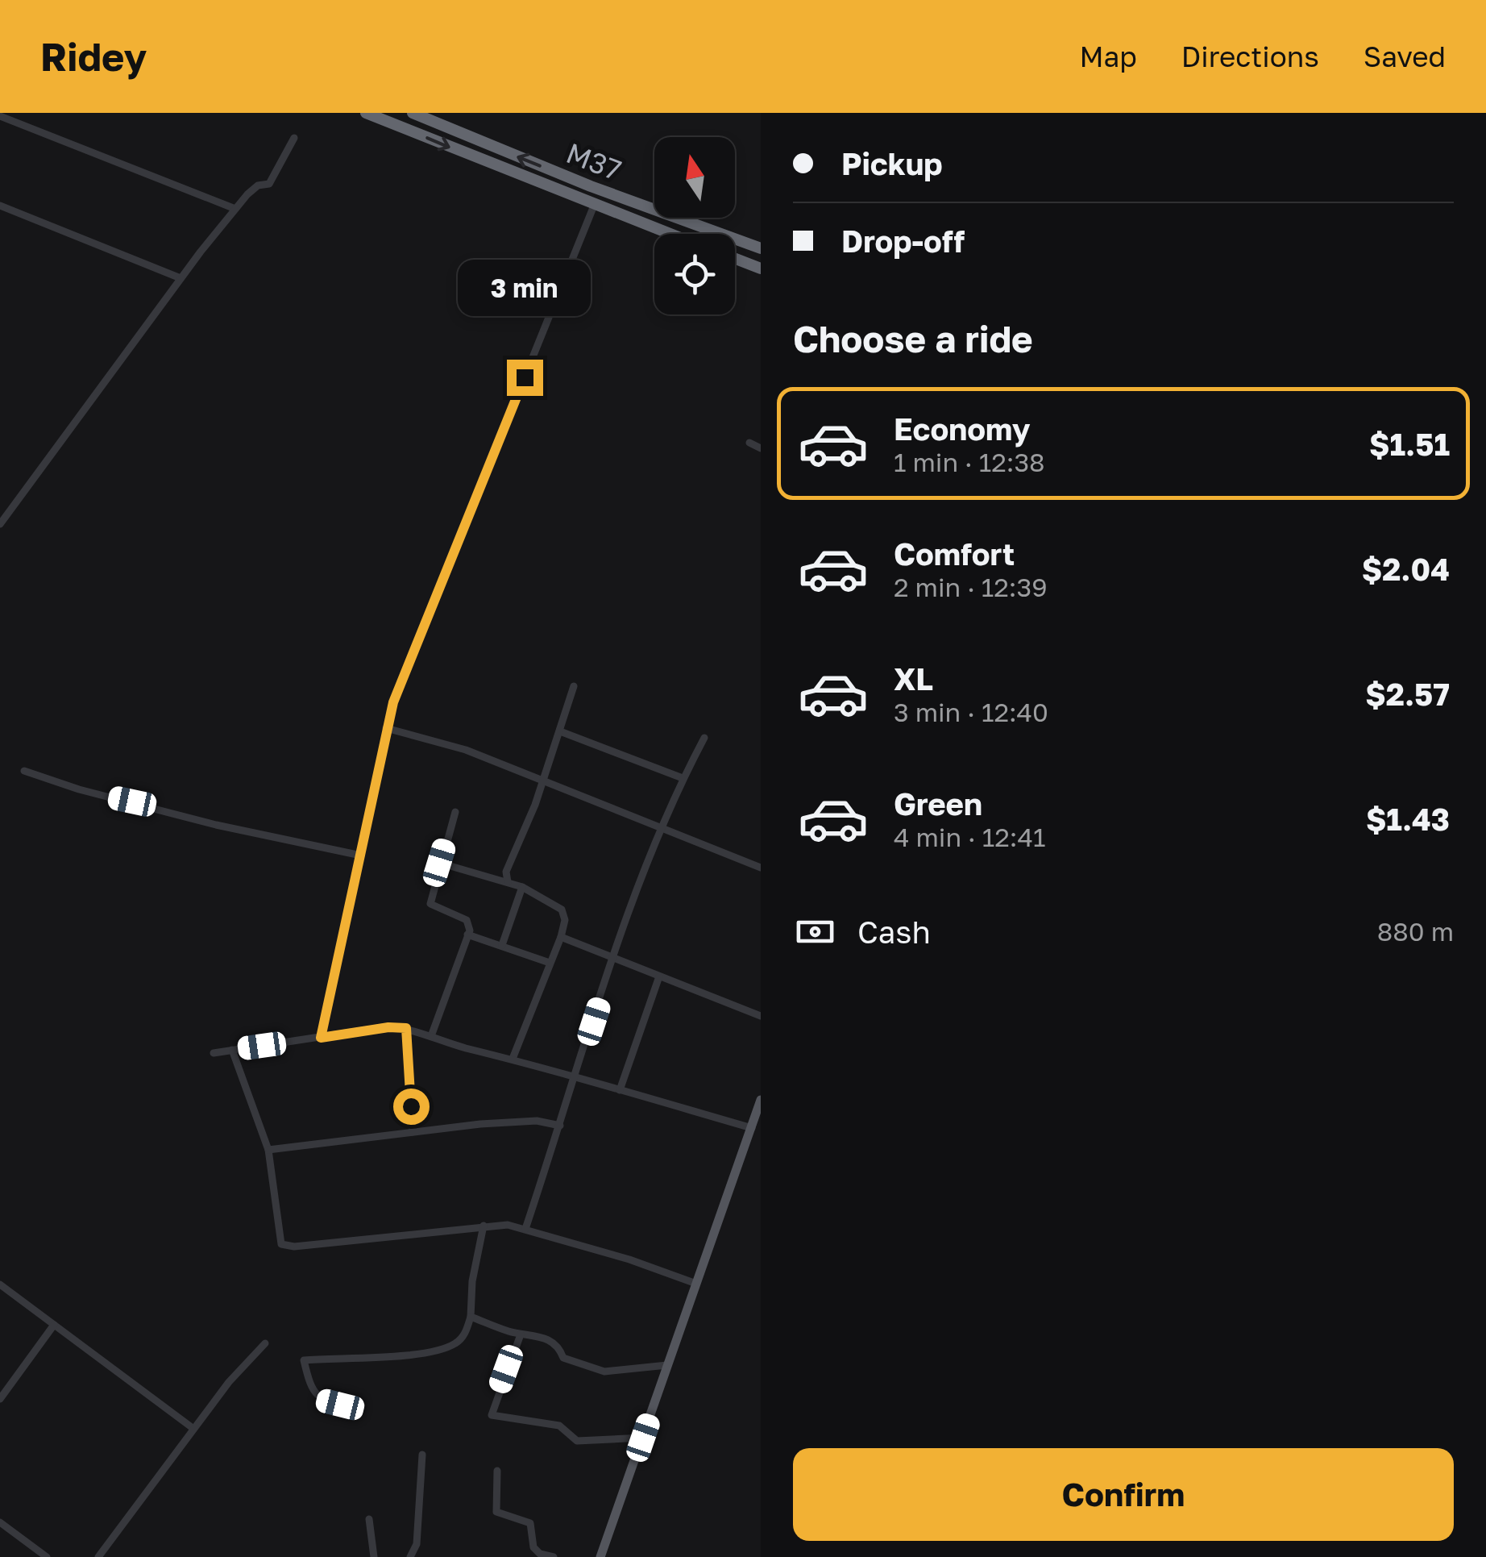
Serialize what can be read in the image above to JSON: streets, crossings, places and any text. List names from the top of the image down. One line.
{"streets":{"highway":["M37"]},"north":"top","page":{"header":"Ridey","nav":["Map","Directions","Saved"],"banner":["Pickup","Drop-off"],"bubble":"3 min","heading":"Choose a ride","list":[{"name":"Economy","note":"1 min · 12:38","value":"$1.51"},{"name":"Comfort","note":"2 min · 12:39","value":"$2.04"},{"name":"XL","note":"3 min · 12:40","value":"$2.57"},{"name":"Green","note":"4 min · 12:41","value":"$1.43"}],"pay":["Cash","880 m"],"buttons":"Confirm"}}
